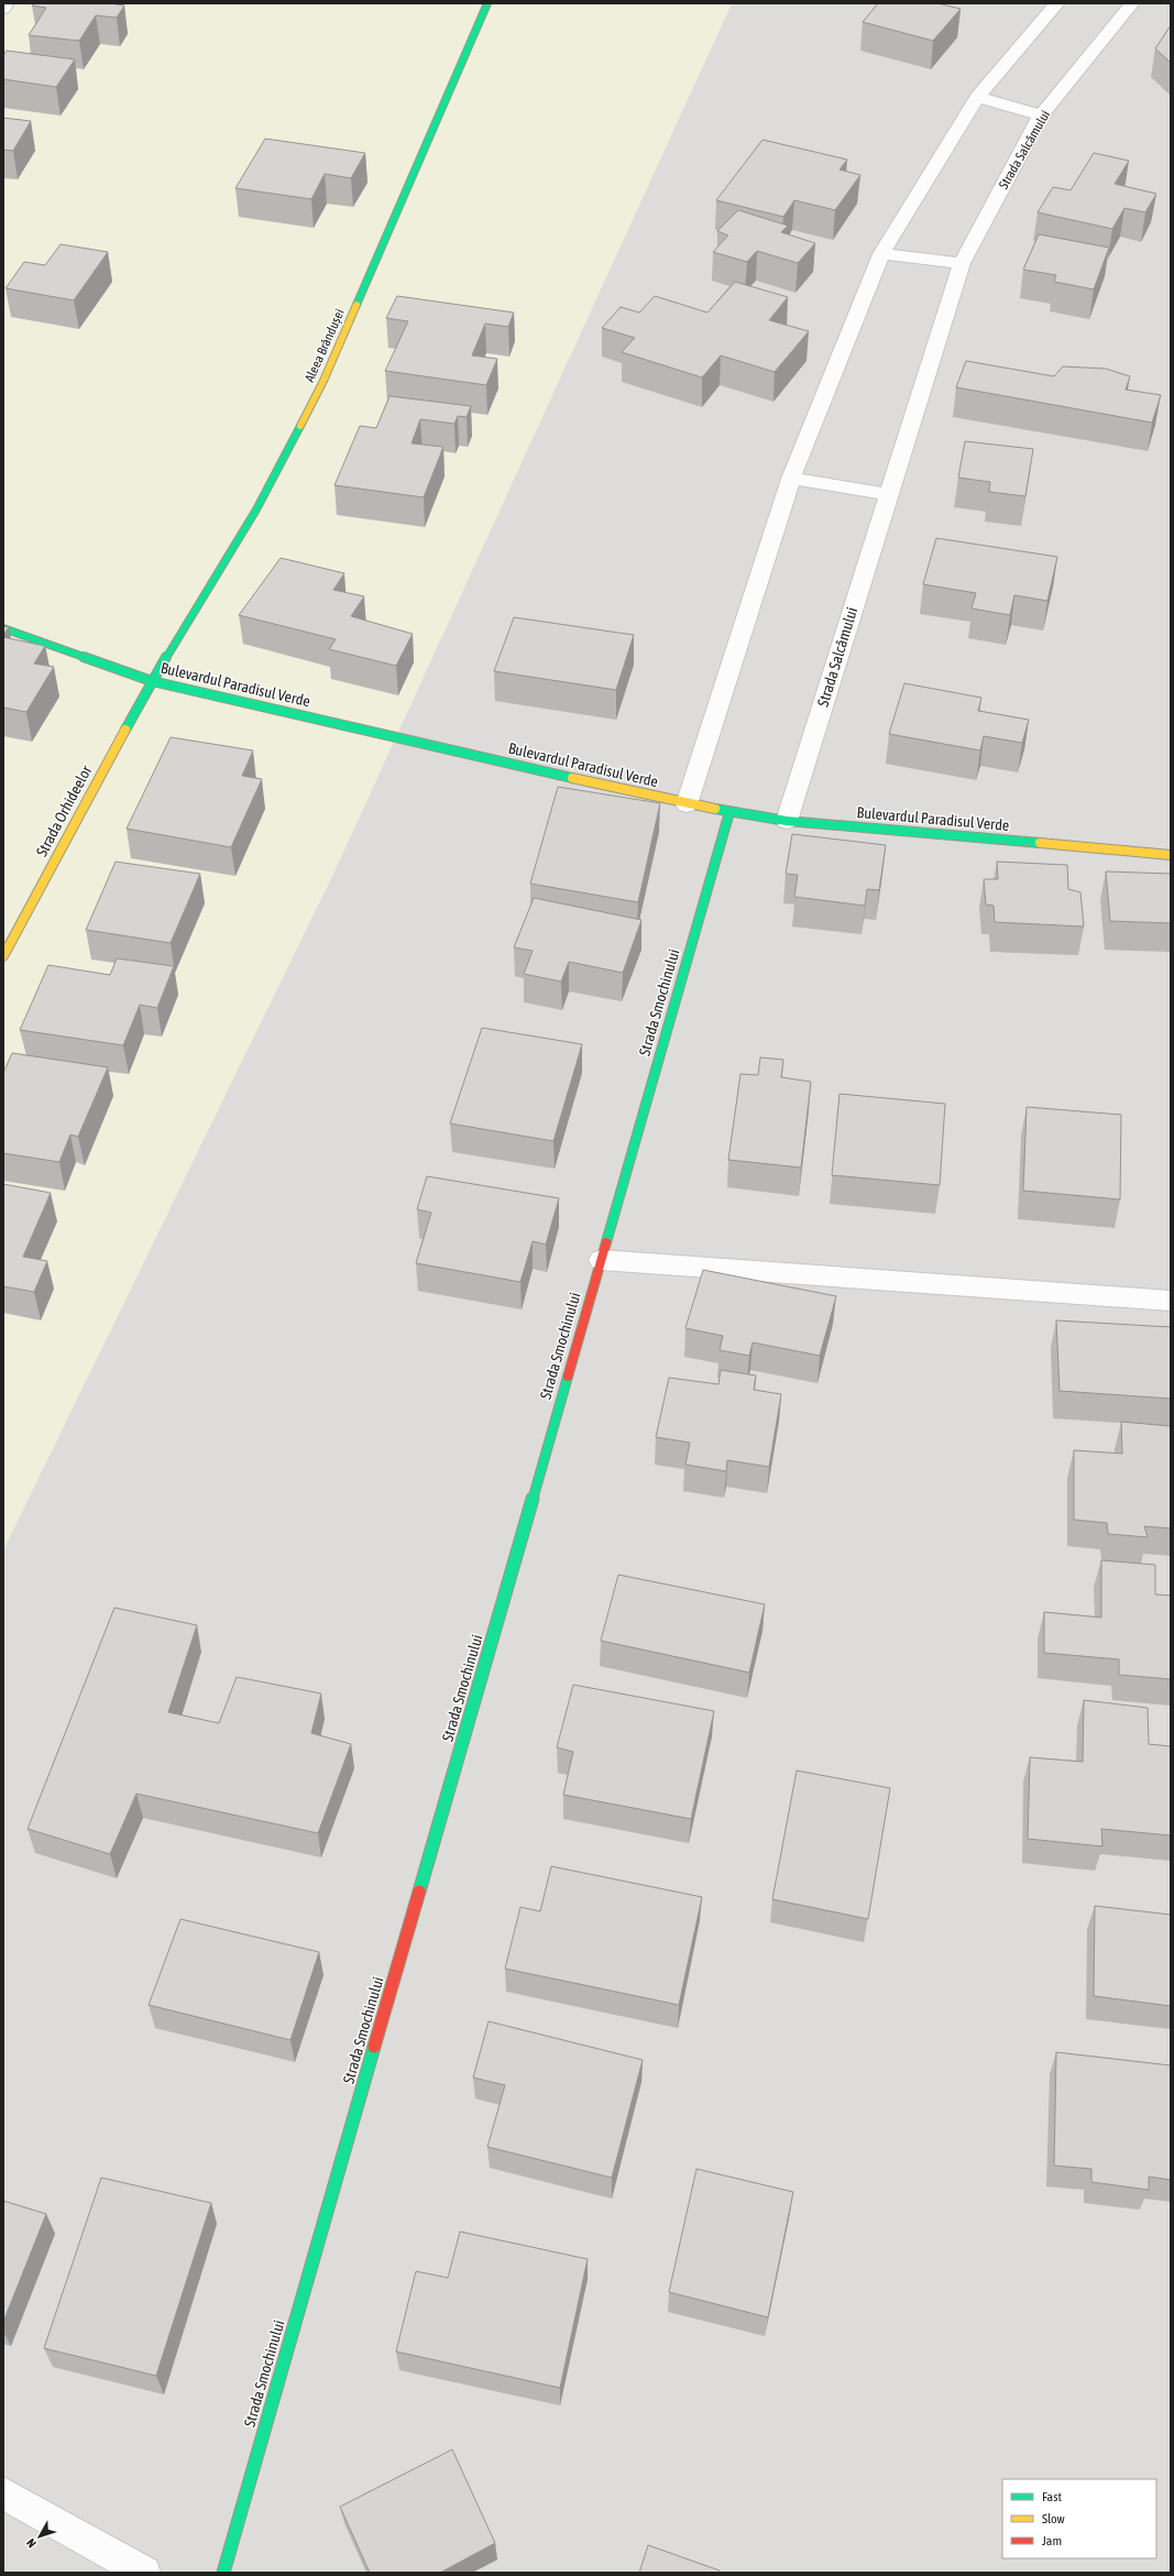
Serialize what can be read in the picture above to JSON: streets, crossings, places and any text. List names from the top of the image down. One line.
{"streets":{"street":["Strada Salcâmului","Aleea Brândușei","Bulevardul Paradisul Verde","Strada Orhideelor","Strada Smochinului"]},"crossings":[["Strada Salcâmului","Bulevardul Paradisul Verde"],["Aleea Brândușei","Bulevardul Paradisul Verde"],["Aleea Brândușei","Strada Orhideelor"],["Bulevardul Paradisul Verde","Strada Orhideelor"],["Bulevardul Paradisul Verde","Strada Smochinului"]],"legend":["Fast","Slow","Jam"],"north":"bottom left"}
